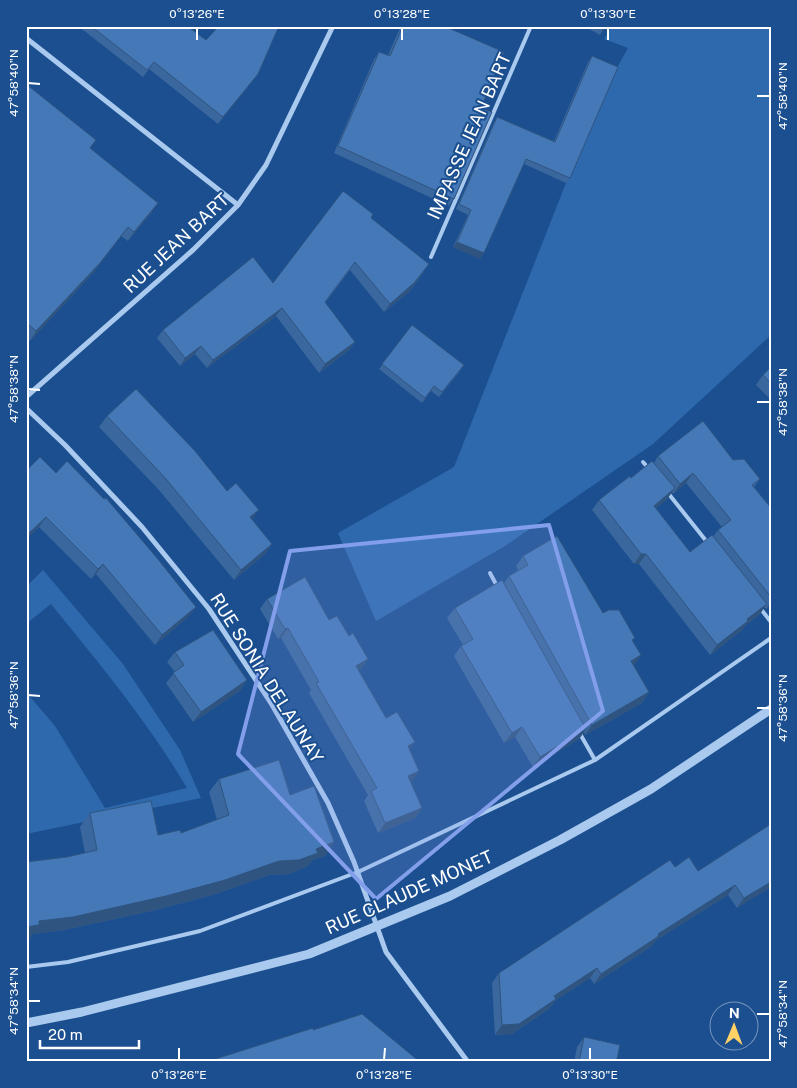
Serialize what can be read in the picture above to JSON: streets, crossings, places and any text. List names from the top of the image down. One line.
{"streets":{"street":["RUE JEAN BART","RUE SONIA DELAUNAY","RUE CLAUDE MONET"],"lane":["IMPASSE JEAN BART"]},"crossings":[["RUE SONIA DELAUNAY","RUE CLAUDE MONET"]],"scale_bar":"20 m","north":"top","coordinates":["0°13'26\"E","0°13'28\"E","0°13'30\"E","47°58'40\"N","47°58'38\"N","47°58'36\"N","47°58'34\"N"]}
